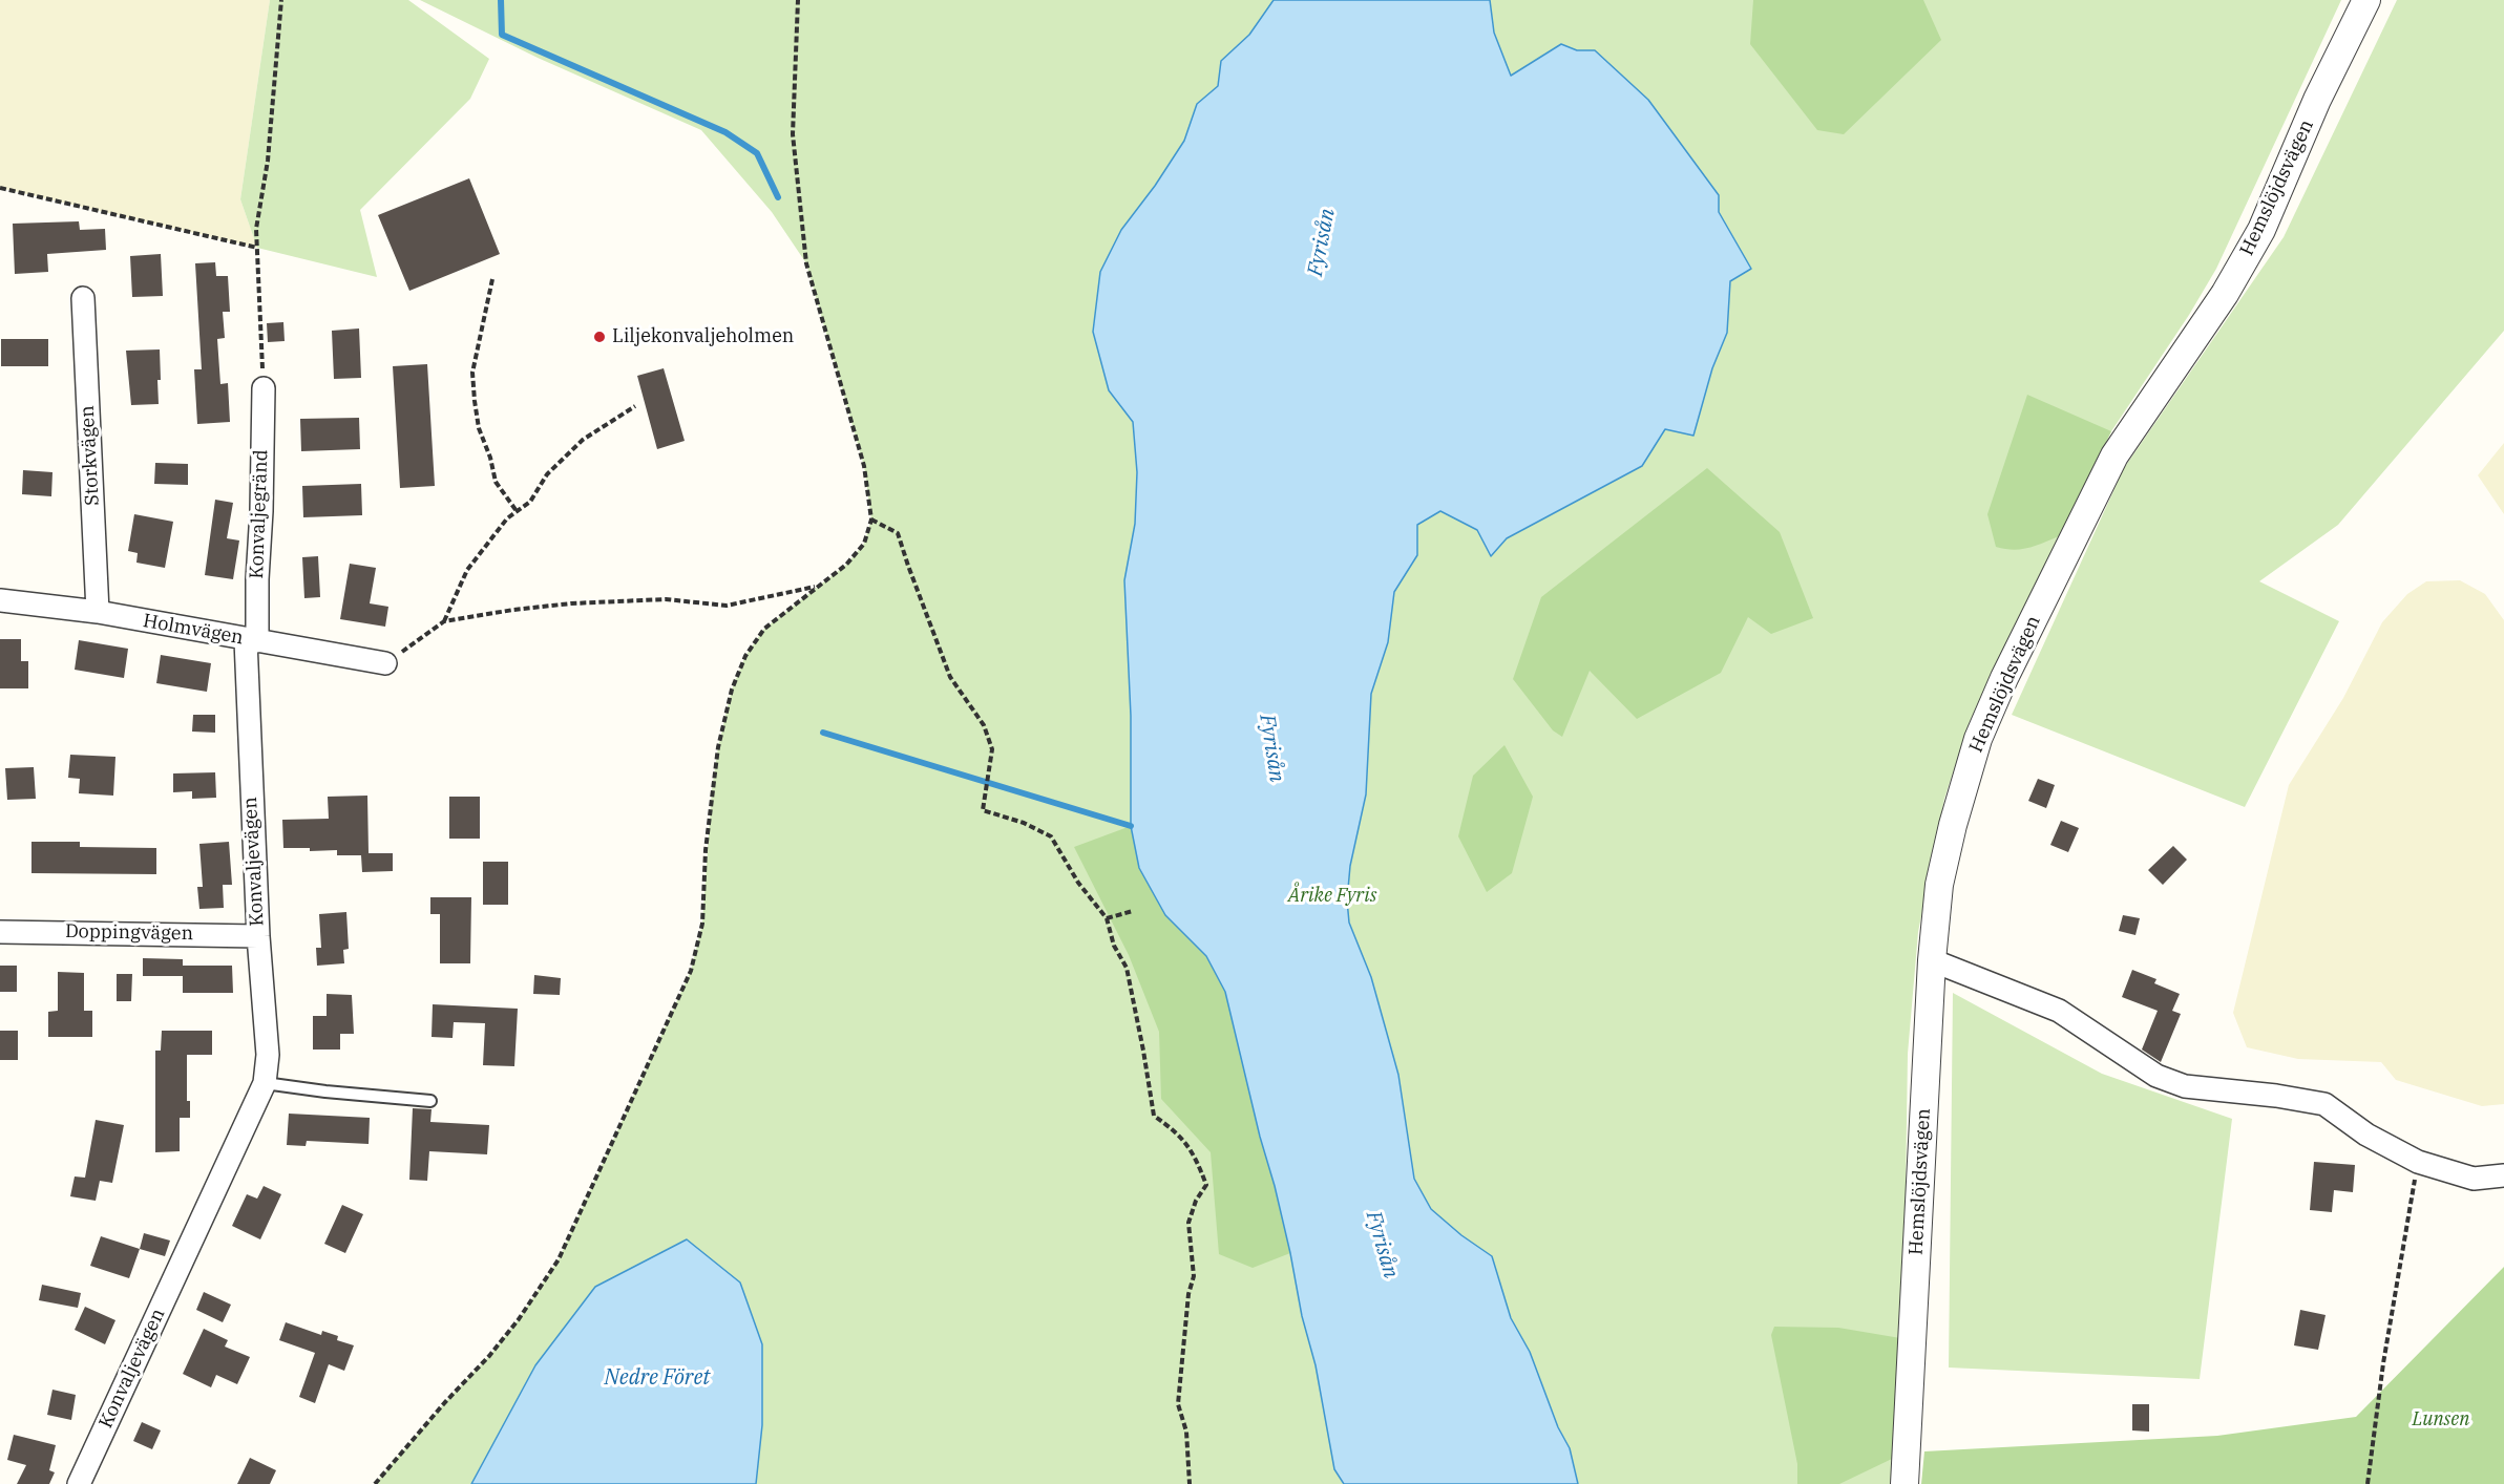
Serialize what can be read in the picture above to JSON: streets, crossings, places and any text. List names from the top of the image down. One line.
{"streets":{"street":["Hemslöjdsvägen","Storkvägen","Konvaljegränd","Holmvägen","Konvaljevägen","Doppingvägen"]},"crossings":[["Storkvägen","Holmvägen"],["Konvaljegränd","Holmvägen"],["Konvaljegränd","Konvaljevägen"],["Holmvägen","Konvaljevägen"],["Konvaljevägen","Doppingvägen"]],"water":["Fyrisån","Nedre Föret"],"parks":["Årike Fyris","Lunsen"],"places":["Liljekonvaljeholmen"]}
